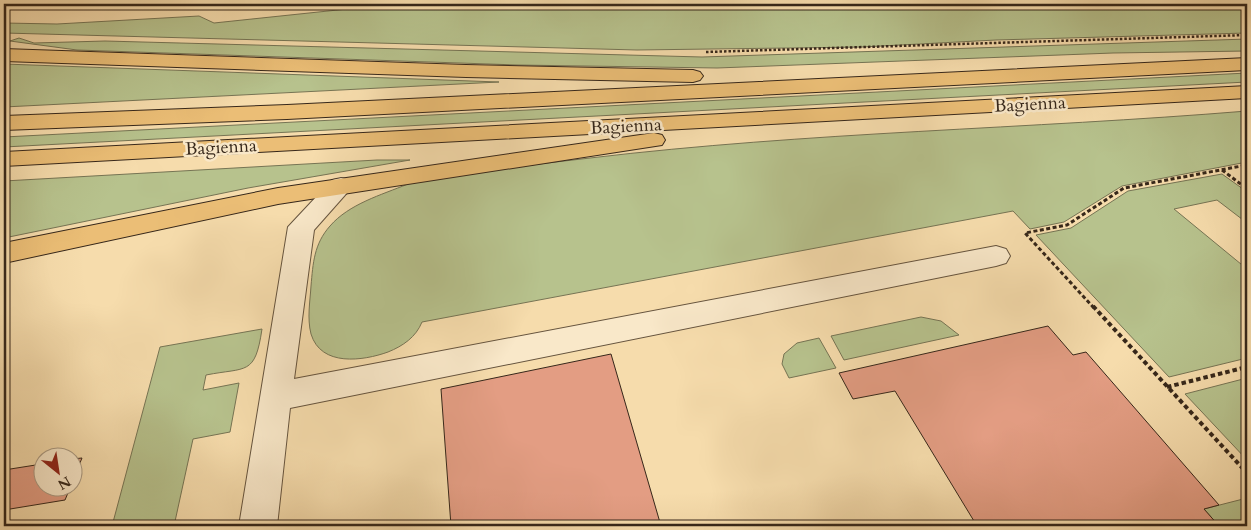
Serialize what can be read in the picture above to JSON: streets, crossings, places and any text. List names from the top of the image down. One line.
{"streets":{"main road":["Bagienna"]},"north":"bottom right"}
